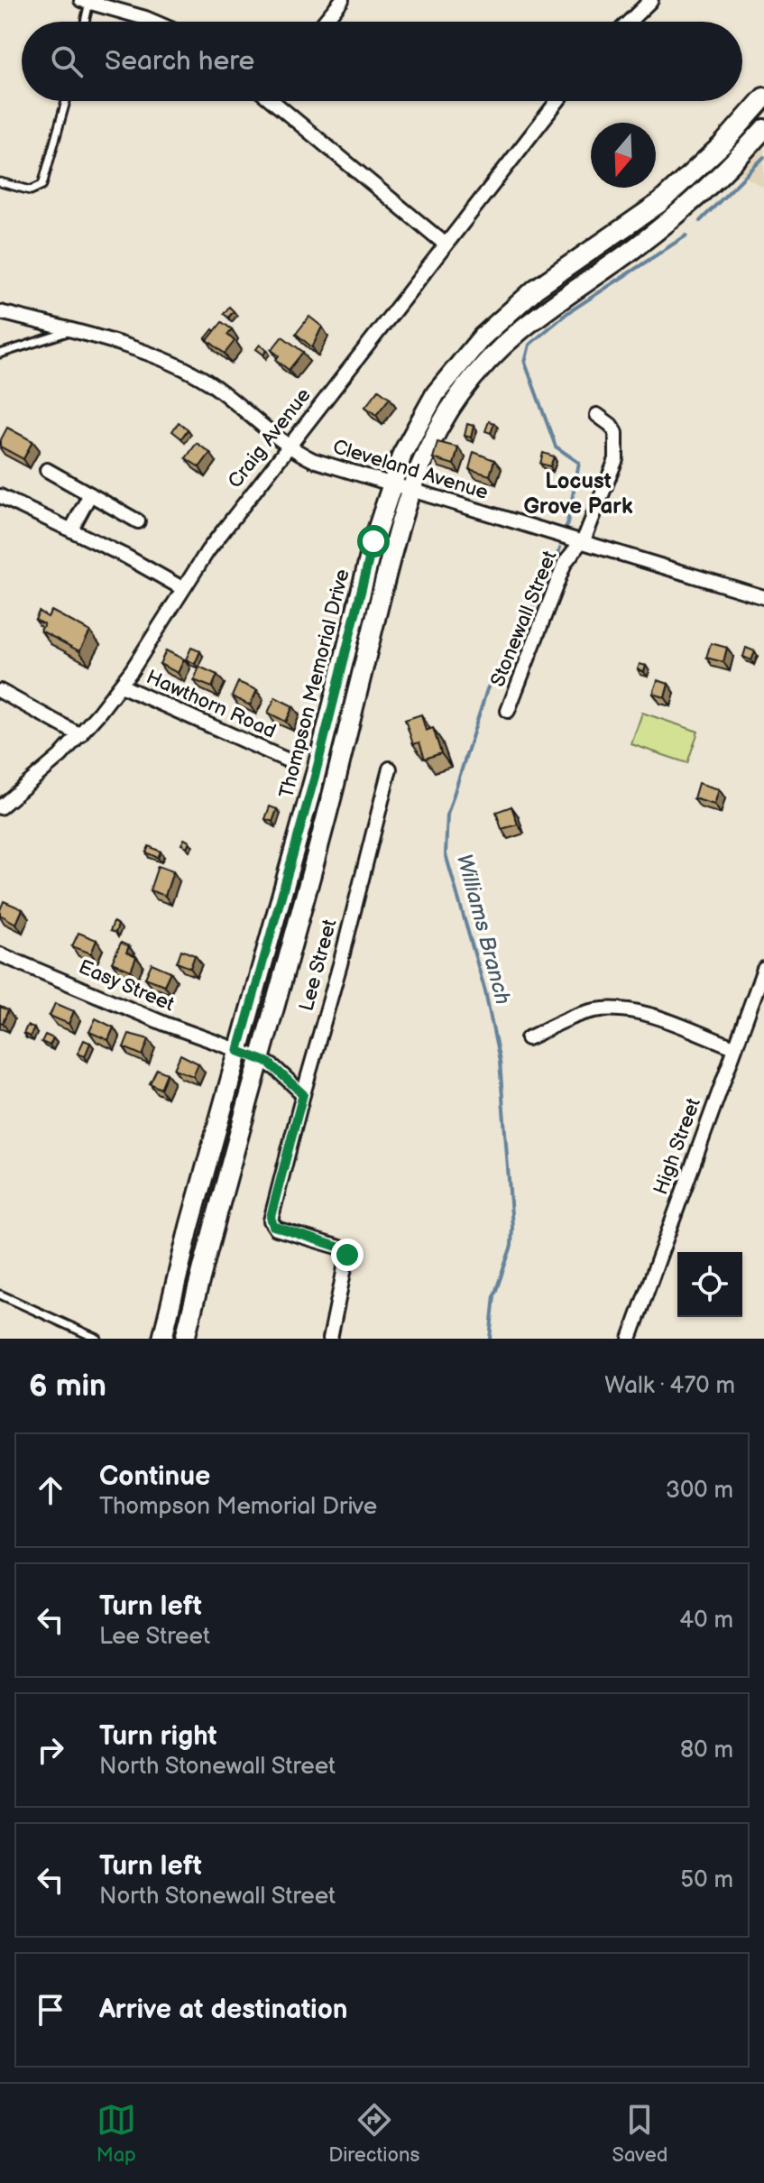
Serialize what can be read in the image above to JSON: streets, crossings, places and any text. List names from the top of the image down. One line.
{"streets":{"main road":["Thompson Memorial Drive"],"street":["Craig Avenue","Cleveland Avenue","Stonewall Street","Hawthorn Road","Lee Street","Easy Street","High Street"]},"crossings":[["Craig Avenue","Cleveland Avenue"],["Craig Avenue","Hawthorn Road"],["Cleveland Avenue","Stonewall Street"],["Cleveland Avenue","Thompson Memorial Drive"],["Thompson Memorial Drive","Easy Street"]],"districts":["Locust Grove Park"],"water":["Williams Branch"],"north":"bottom","page":{"search":"Search here","heading":["6 min","Walk · 470 m"],"list":[["Continue","Thompson Memorial Drive","300 m"],["Turn left","Lee Street","40 m"],["Turn right","North Stonewall Street","80 m"],["Turn left","North Stonewall Street","50 m"],"Arrive at destination"],"nav":["Map","Directions","Saved"]}}
